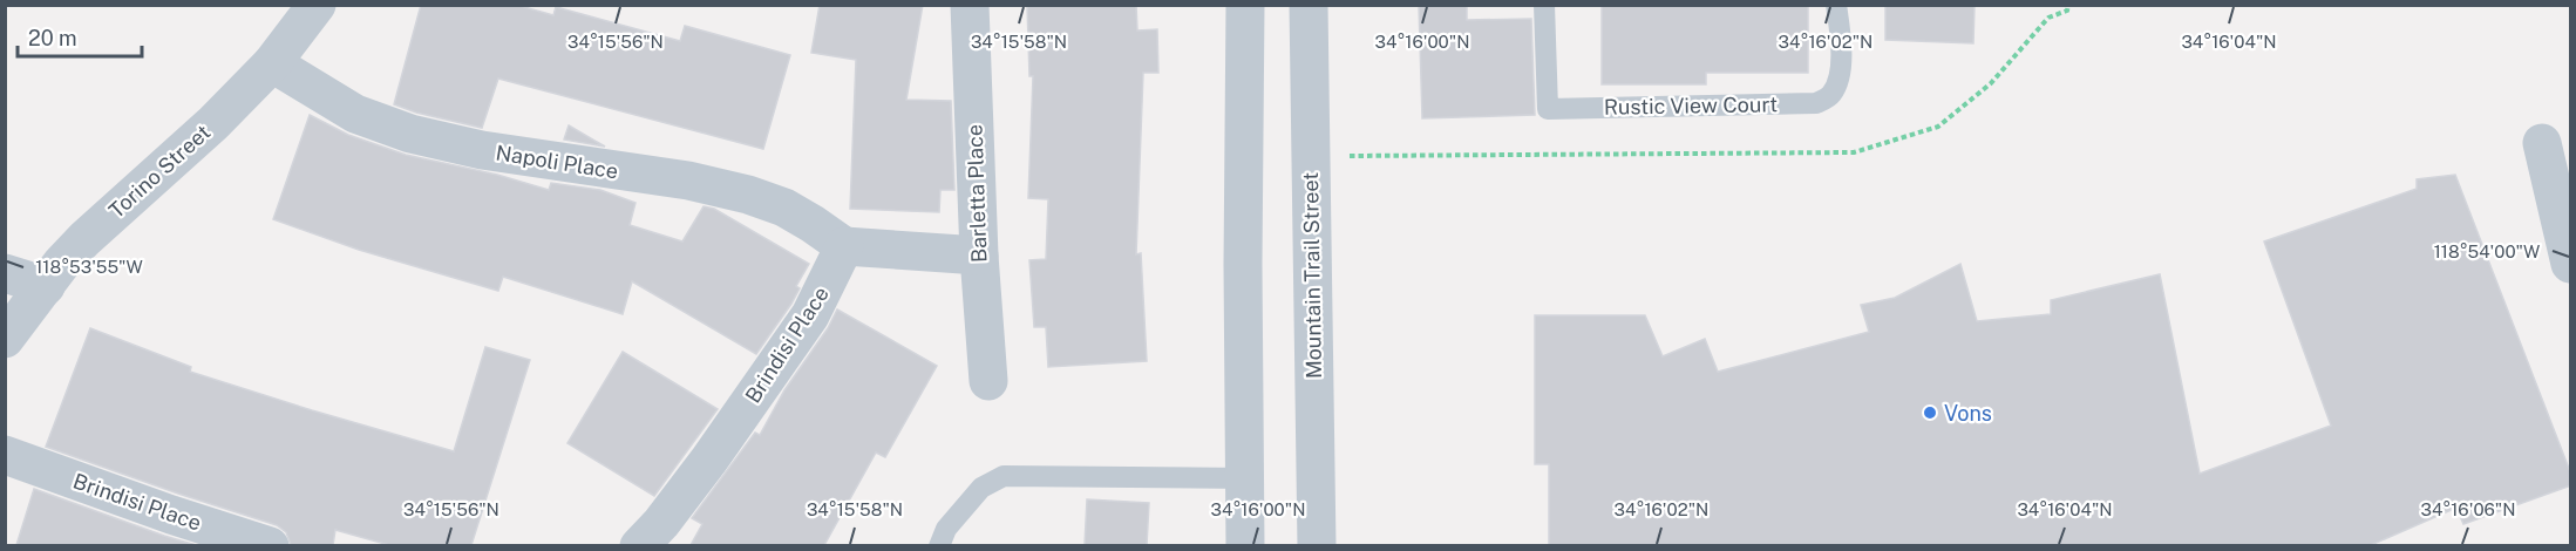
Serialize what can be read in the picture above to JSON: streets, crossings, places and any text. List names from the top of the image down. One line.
{"streets":{"street":["Napoli Place","Torino Street","Barletta Place","Mountain Trail Street","Brindisi Place"],"lane":["Rustic View Court"]},"crossings":[["Napoli Place","Torino Street"],["Napoli Place","Brindisi Place"]],"places":["Vons"],"scale_bar":"20 m","coordinates":["34°15'56\"N","34°15'58\"N","34°16'00\"N","34°16'02\"N","34°16'04\"N","118°54'00\"W","118°53'55\"W","34°16'06\"N"]}
